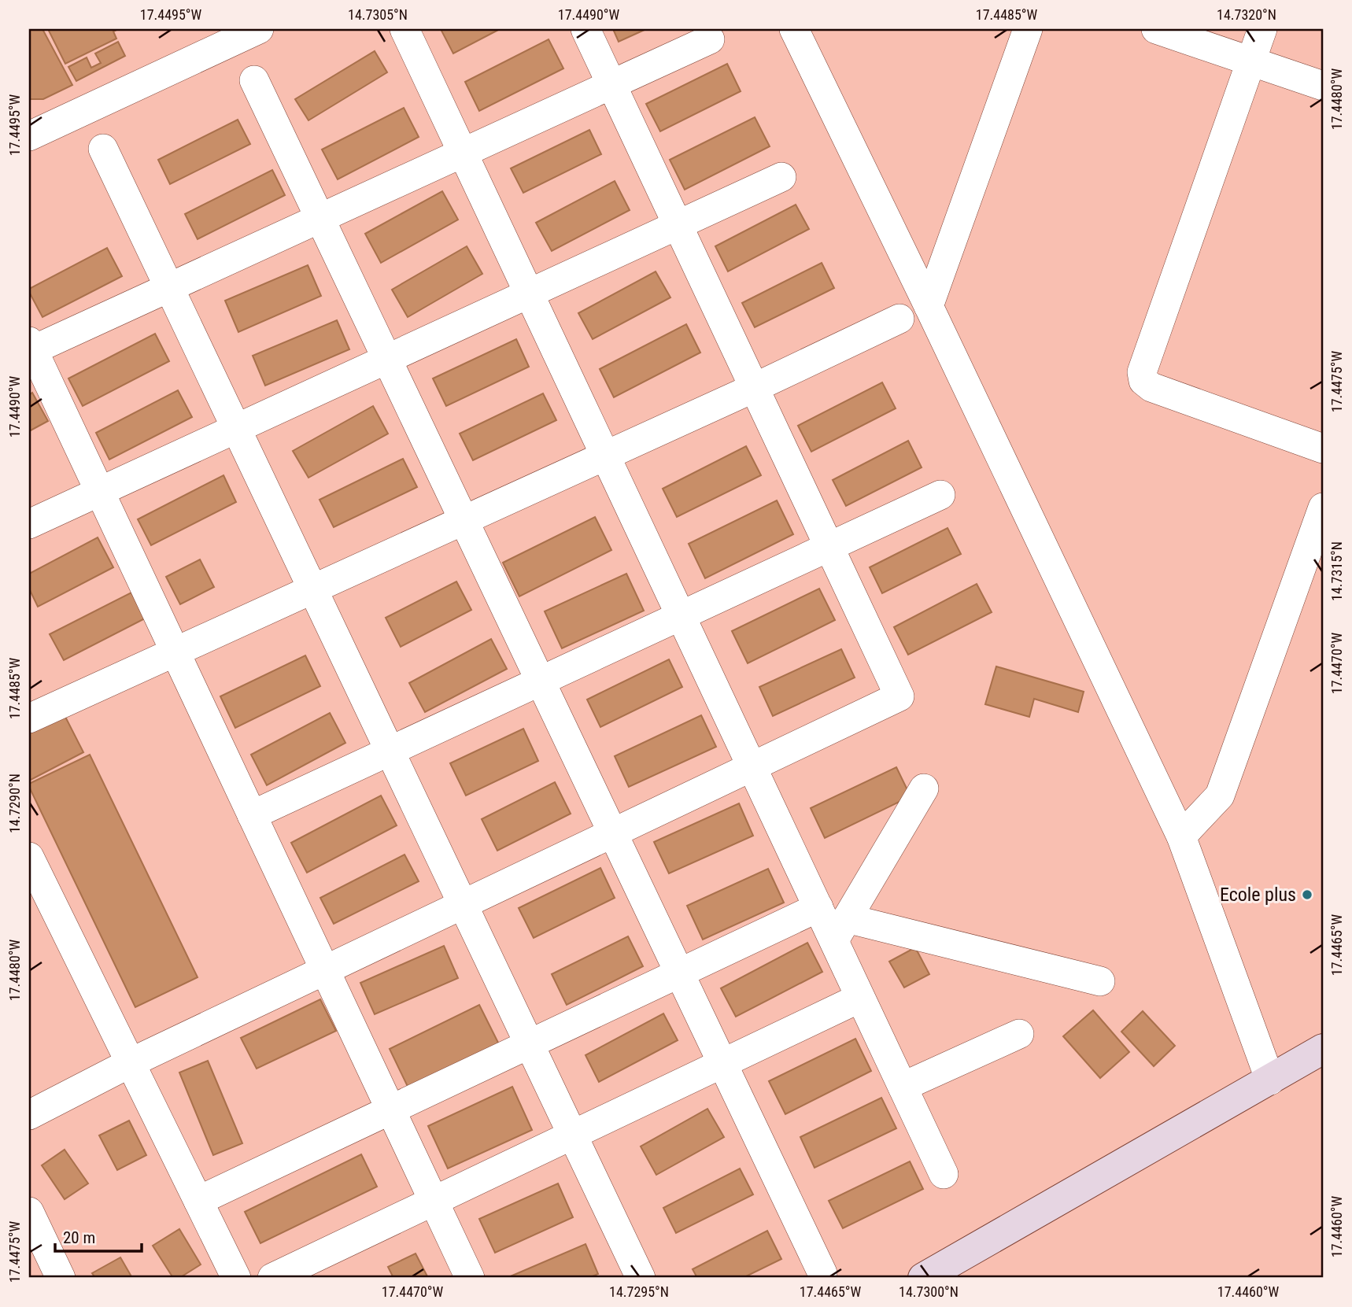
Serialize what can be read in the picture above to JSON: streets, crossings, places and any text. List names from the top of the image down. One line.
{"places":["Ecole plus"],"scale_bar":"20 m","coordinates":["17.4495°W","14.7305°N","17.4490°W","17.4485°W","14.7320°N","17.4480°W","17.4475°W","14.7315°N","17.4470°W","14.7290°N","17.4465°W","17.4460°W","14.7295°N","14.7300°N"]}
